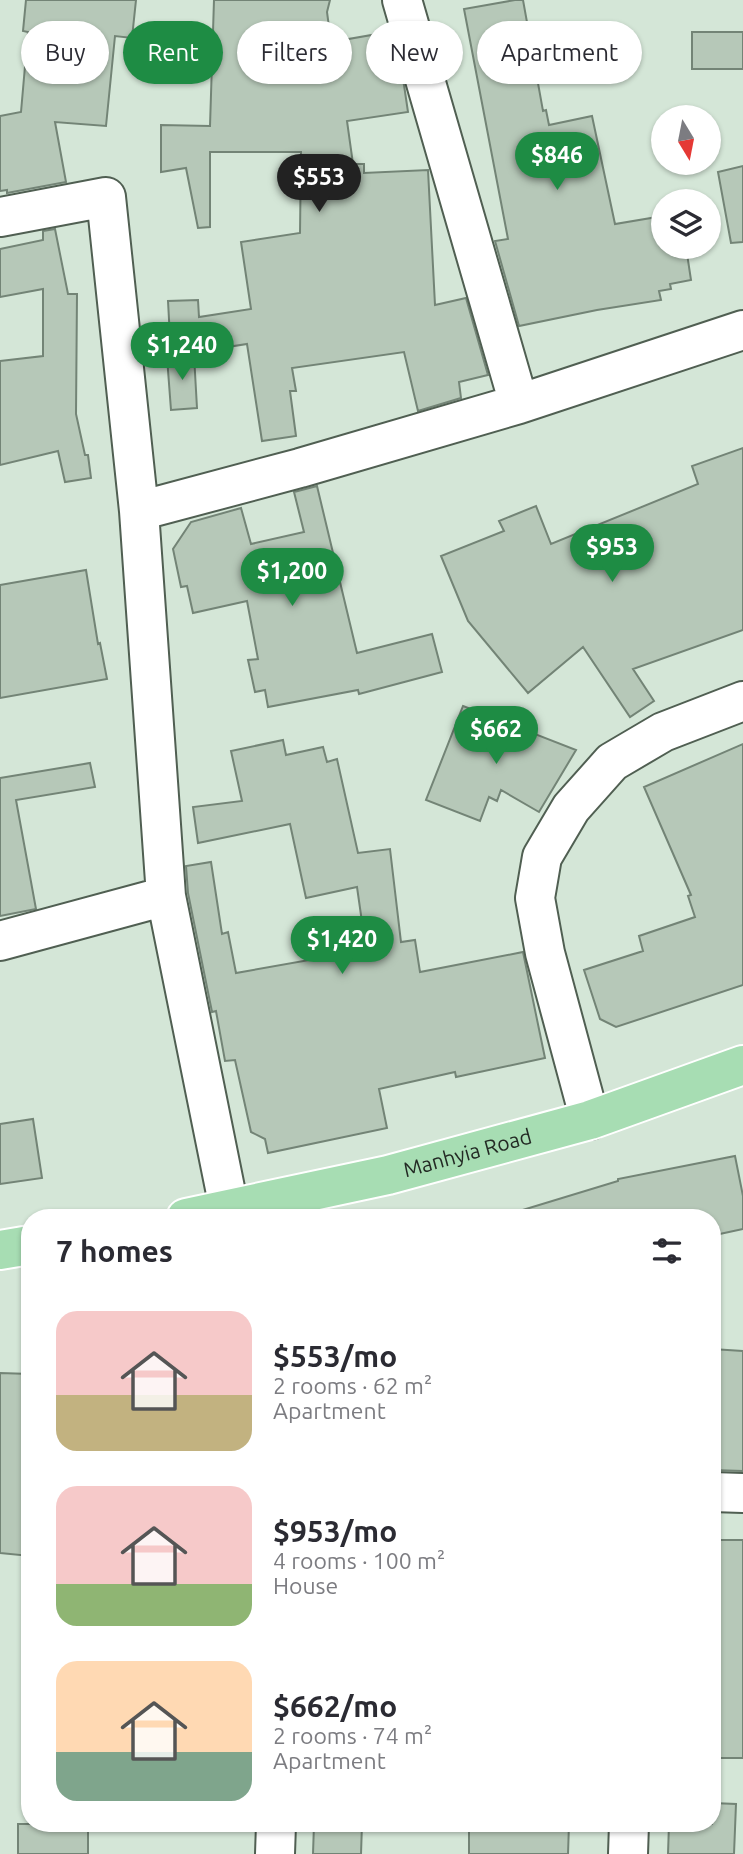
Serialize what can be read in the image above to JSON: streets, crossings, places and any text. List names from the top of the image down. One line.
{"streets":{"main road":["Manhyia Road"]},"north":"bottom","page":{"chip":["Buy","Rent","Filters","New","Apartment"],"price":["$846","$553","$1,240","$953","$1,200","$662","$1,420"],"heading":"7 homes","list":[{"name":"$553/mo","note":"2 rooms · 62 m² · Apartment"},{"name":"$953/mo","note":"4 rooms · 100 m² · House"},{"name":"$662/mo","note":"2 rooms · 74 m² · Apartment"}]}}
